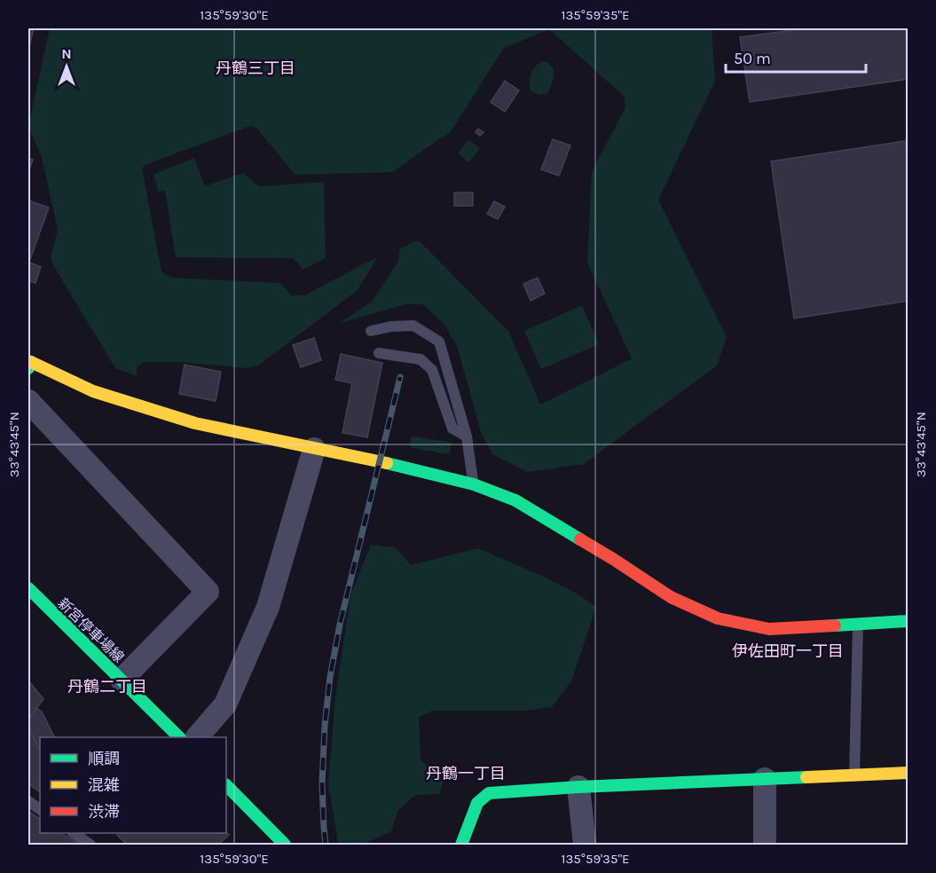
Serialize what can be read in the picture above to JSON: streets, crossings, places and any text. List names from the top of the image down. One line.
{"streets":{"street":["新宮停車場線"]},"districts":["丹鶴三丁目","伊佐田町一丁目","丹鶴二丁目","丹鶴一丁目"],"legend":["順調","混雑","渋滞"],"scale_bar":"50 m","north":"top","coordinates":["135°59'30\"E","135°59'35\"E","33°43'45\"N"]}
